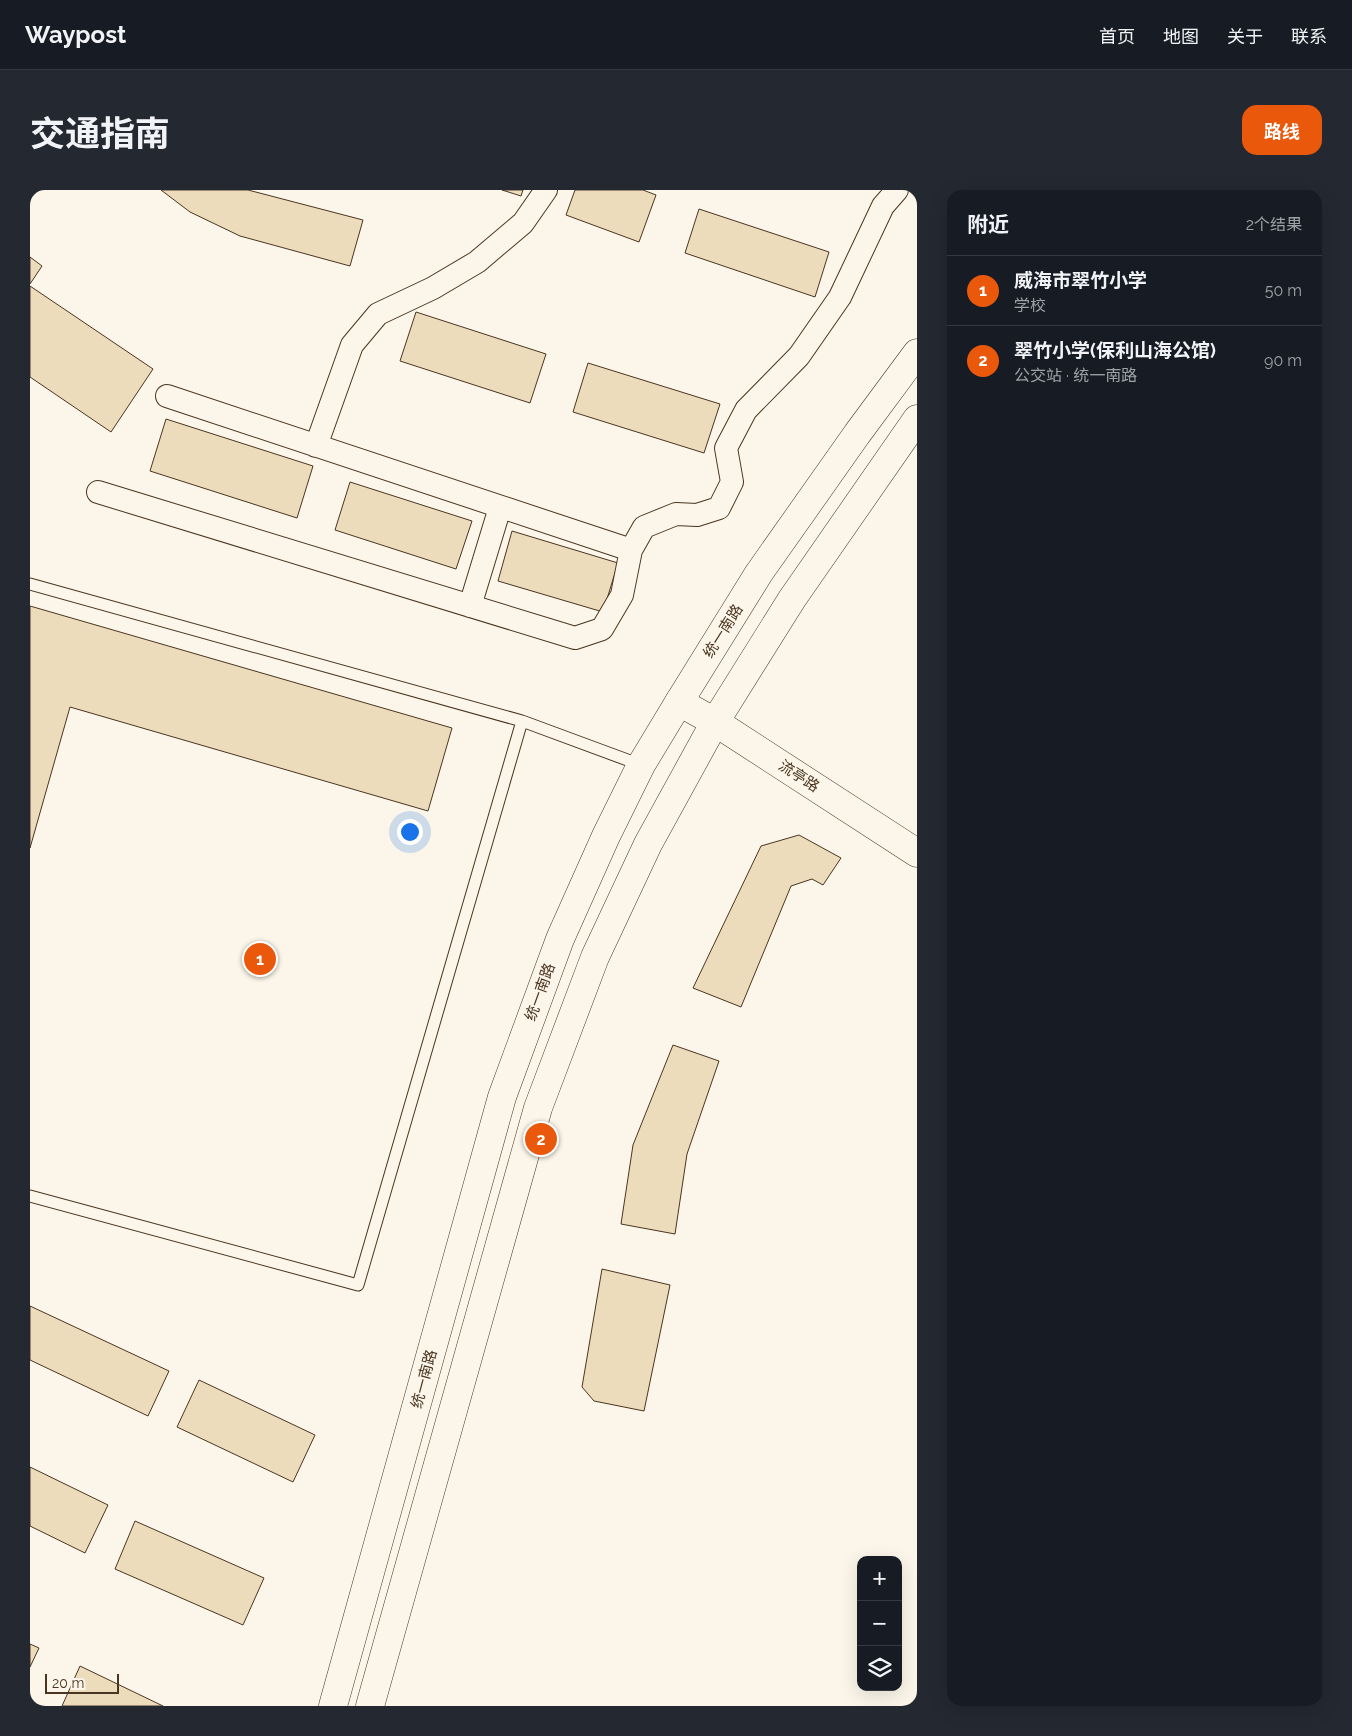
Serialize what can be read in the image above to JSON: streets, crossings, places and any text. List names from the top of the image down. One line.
{"streets":{"main road":["统一南路","流亭路"]},"crossings":[["统一南路","流亭路"]],"scale_bar":"20 m","page":{"header":"Waypost","nav":["首页","地图","关于","联系"],"title":"交通指南","buttons":"路线","heading":["附近","2个结果"],"list":[{"mark":"1","name":"威海市翠竹小学","note":"学校","value":"50 m"},{"mark":"2","name":"翠竹小学(保利山海公馆)","note":"公交站 · 统一南路","value":"90 m"}],"pins":["1","2"],"map_buttons":["+","−"],"scale":"20 m"}}
